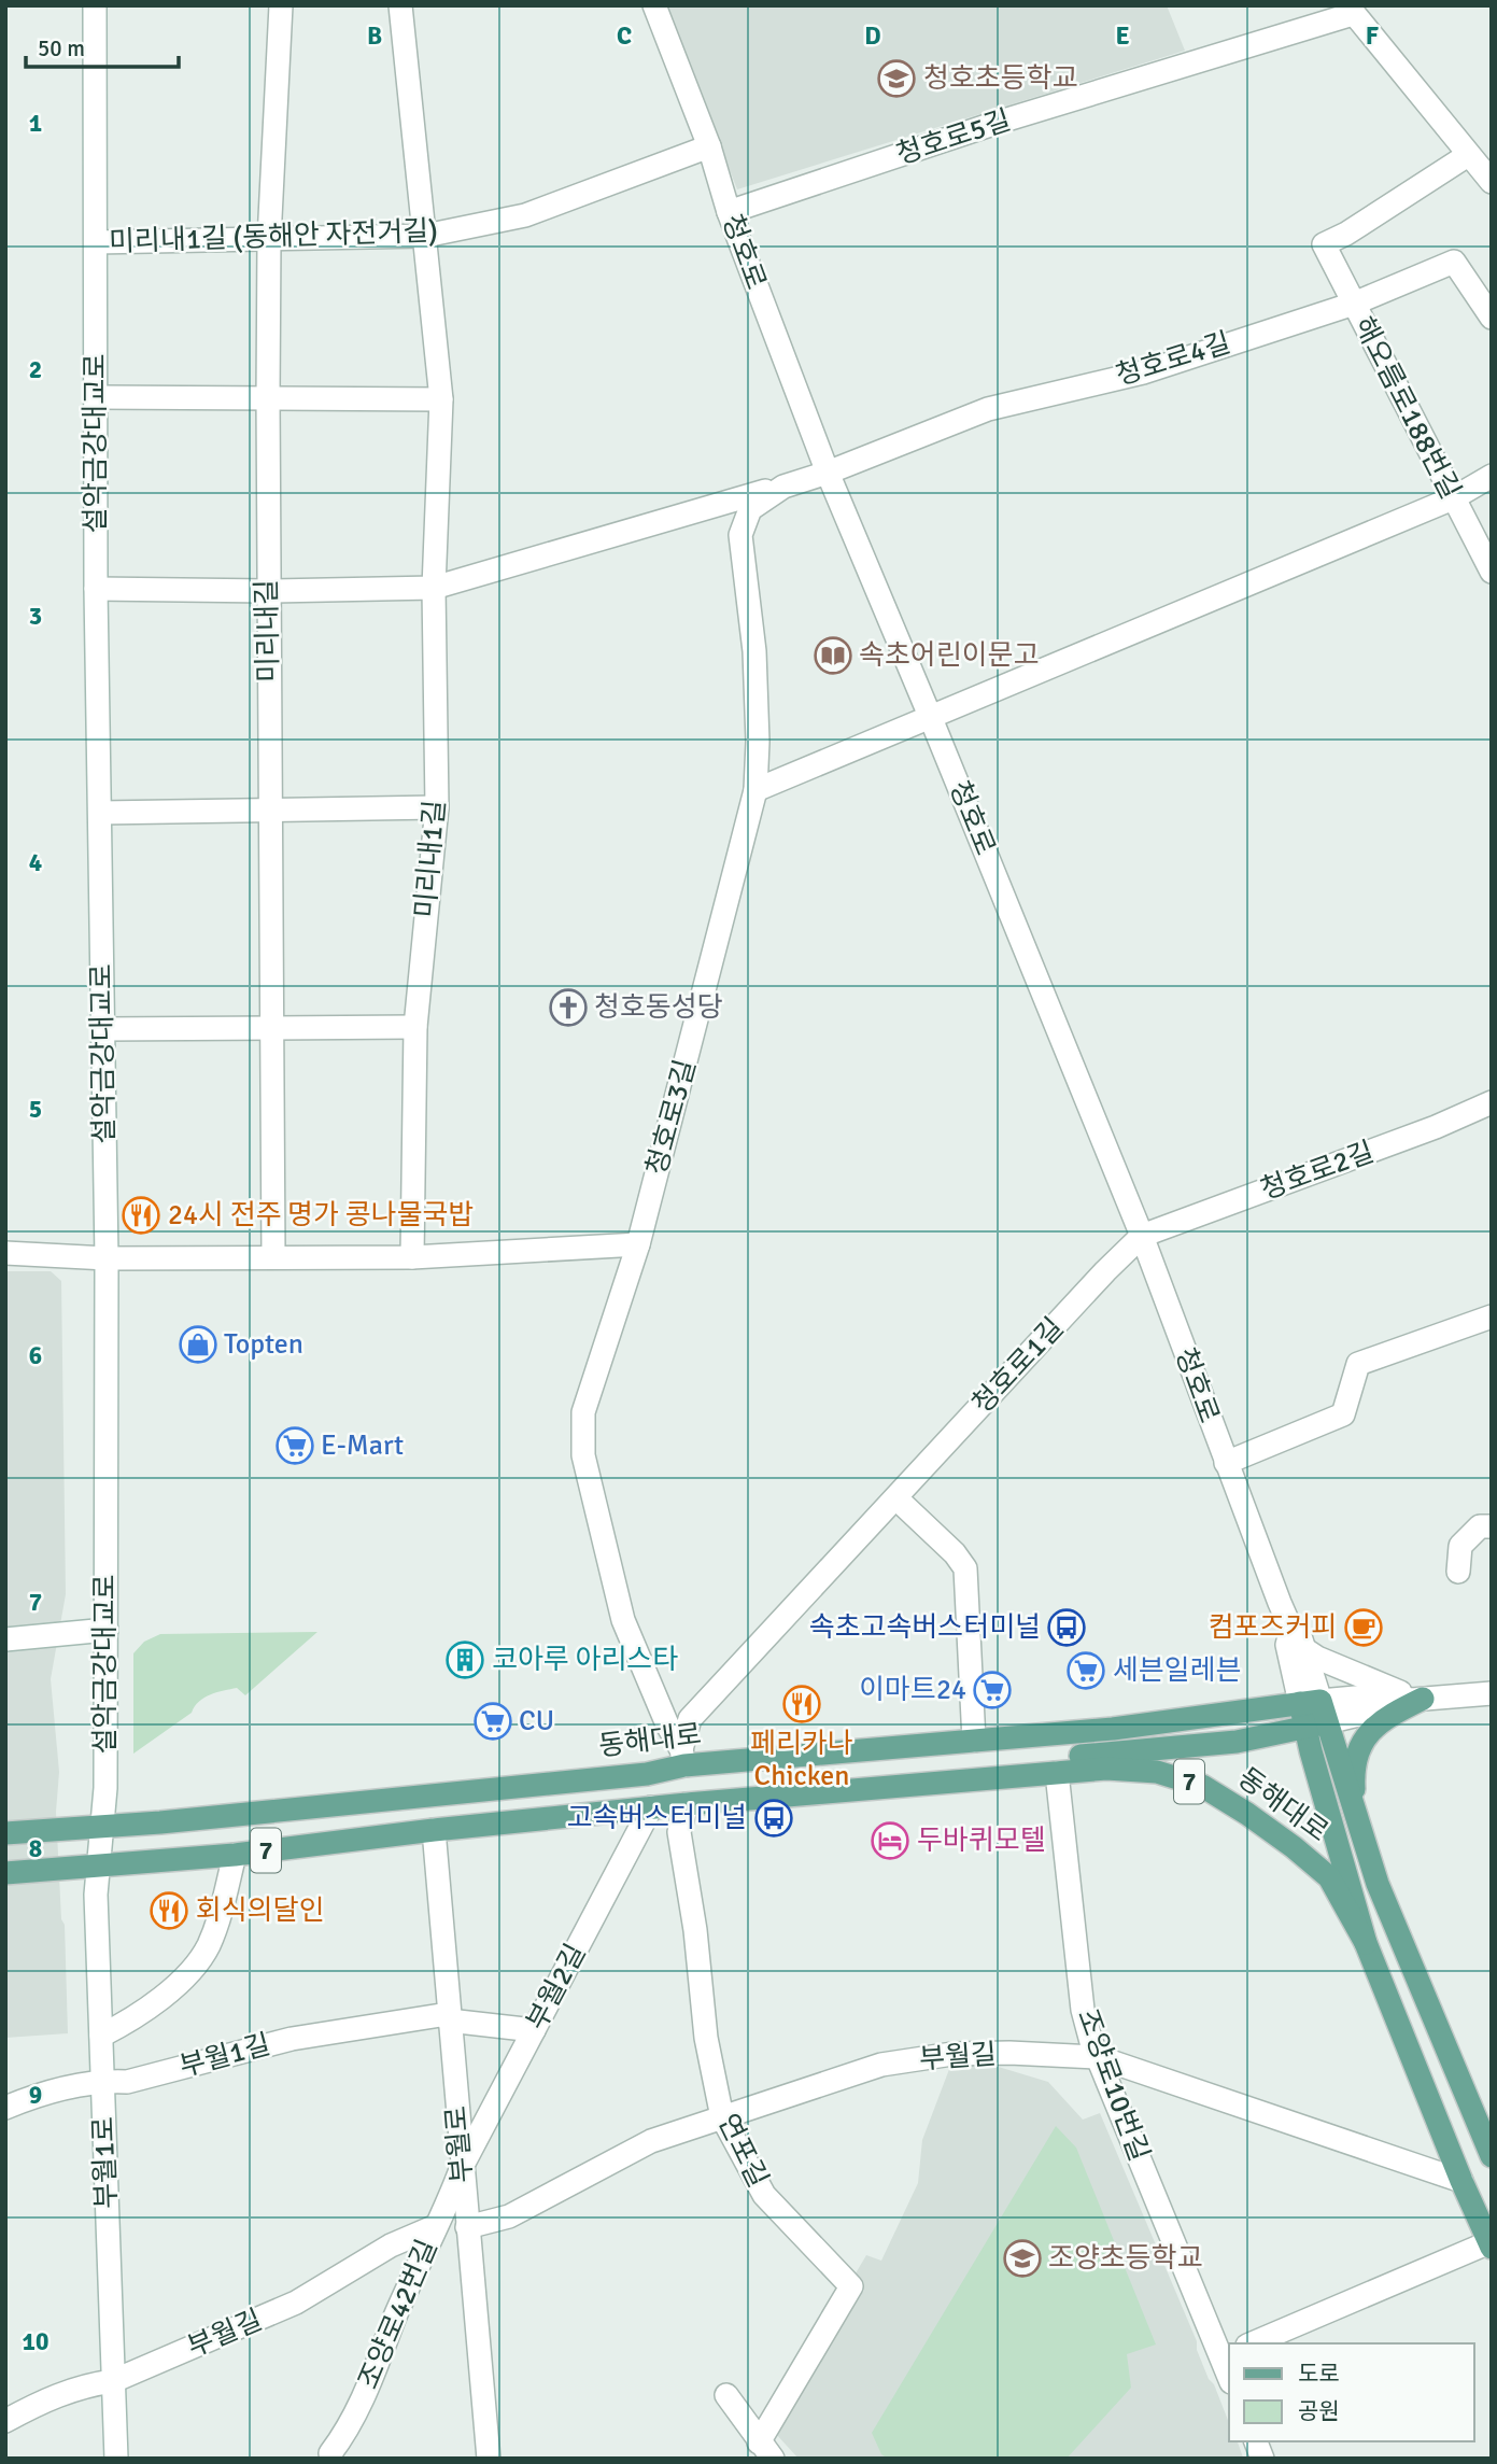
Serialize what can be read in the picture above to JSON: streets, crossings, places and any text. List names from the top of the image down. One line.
{"streets":{"main road":["동해대로","7"],"street":["청호로5길","미리내1길 (동해안 자전거길)","청호로","청호로4길","해오름로188번길","설악금강대교로","미리내길","미리내1길","청호로3길","청호로2길","청호로1길","부월2길","부월1길","부월길","조양로10번길","부월로","연포길","부월1로","조양로42번길"]},"crossings":[["청호로5길","청호로"],["미리내1길 (동해안 자전거길)","청호로"],["미리내1길 (동해안 자전거길)","설악금강대교로"],["미리내1길 (동해안 자전거길)","미리내길"],["미리내1길 (동해안 자전거길)","미리내1길"],["청호로","청호로4길"],["청호로","청호로3길"],["청호로","청호로2길"],["청호로","청호로1길"],["청호로","동해대로"],["청호로4길","해오름로188번길"],["청호로4길","청호로3길"],["설악금강대교로","동해대로"],["설악금강대교로","부월1로"],["청호로3길","청호로1길"],["청호로3길","동해대로"],["청호로2길","청호로1길"],["청호로1길","동해대로"],["동해대로","부월2길"],["동해대로","부월길"],["동해대로","조양로10번길"],["동해대로","부월로"],["동해대로","연포길"],["동해대로","부월1로"],["부월2길","부월1길"],["부월2길","부월로"],["부월2길","조양로42번길"],["부월1길","부월로"],["부월1길","부월1로"],["부월길","조양로10번길"],["부월길","부월로"],["부월길","연포길"],["부월길","부월1로"],["부월길","조양로42번길"],["부월로","조양로42번길"]],"places":{"school or university":["청호초등학교","조양초등학교"],"library":["속초어린이문고"],"church":["청호동성당"],"restaurant":["24시 전주 명가 콩나물국밥","페리카나 Chicken","회식의달인"],"shop":["Topten"],"supermarket":["E-Mart","세븐일레븐","이마트24","CU"],"bus stop":["속초고속버스터미널","고속버스터미널"],"cafe":["컴포즈커피"],"building":["코아루 아리스타"],"hotel":["두바퀴모텔"]},"legend":["도로","공원"],"scale_bar":"50 m","grid":{"columns":["B","C","D","E","F"],"rows":["1","2","3","4","5","6","7","8","9","10"]}}
